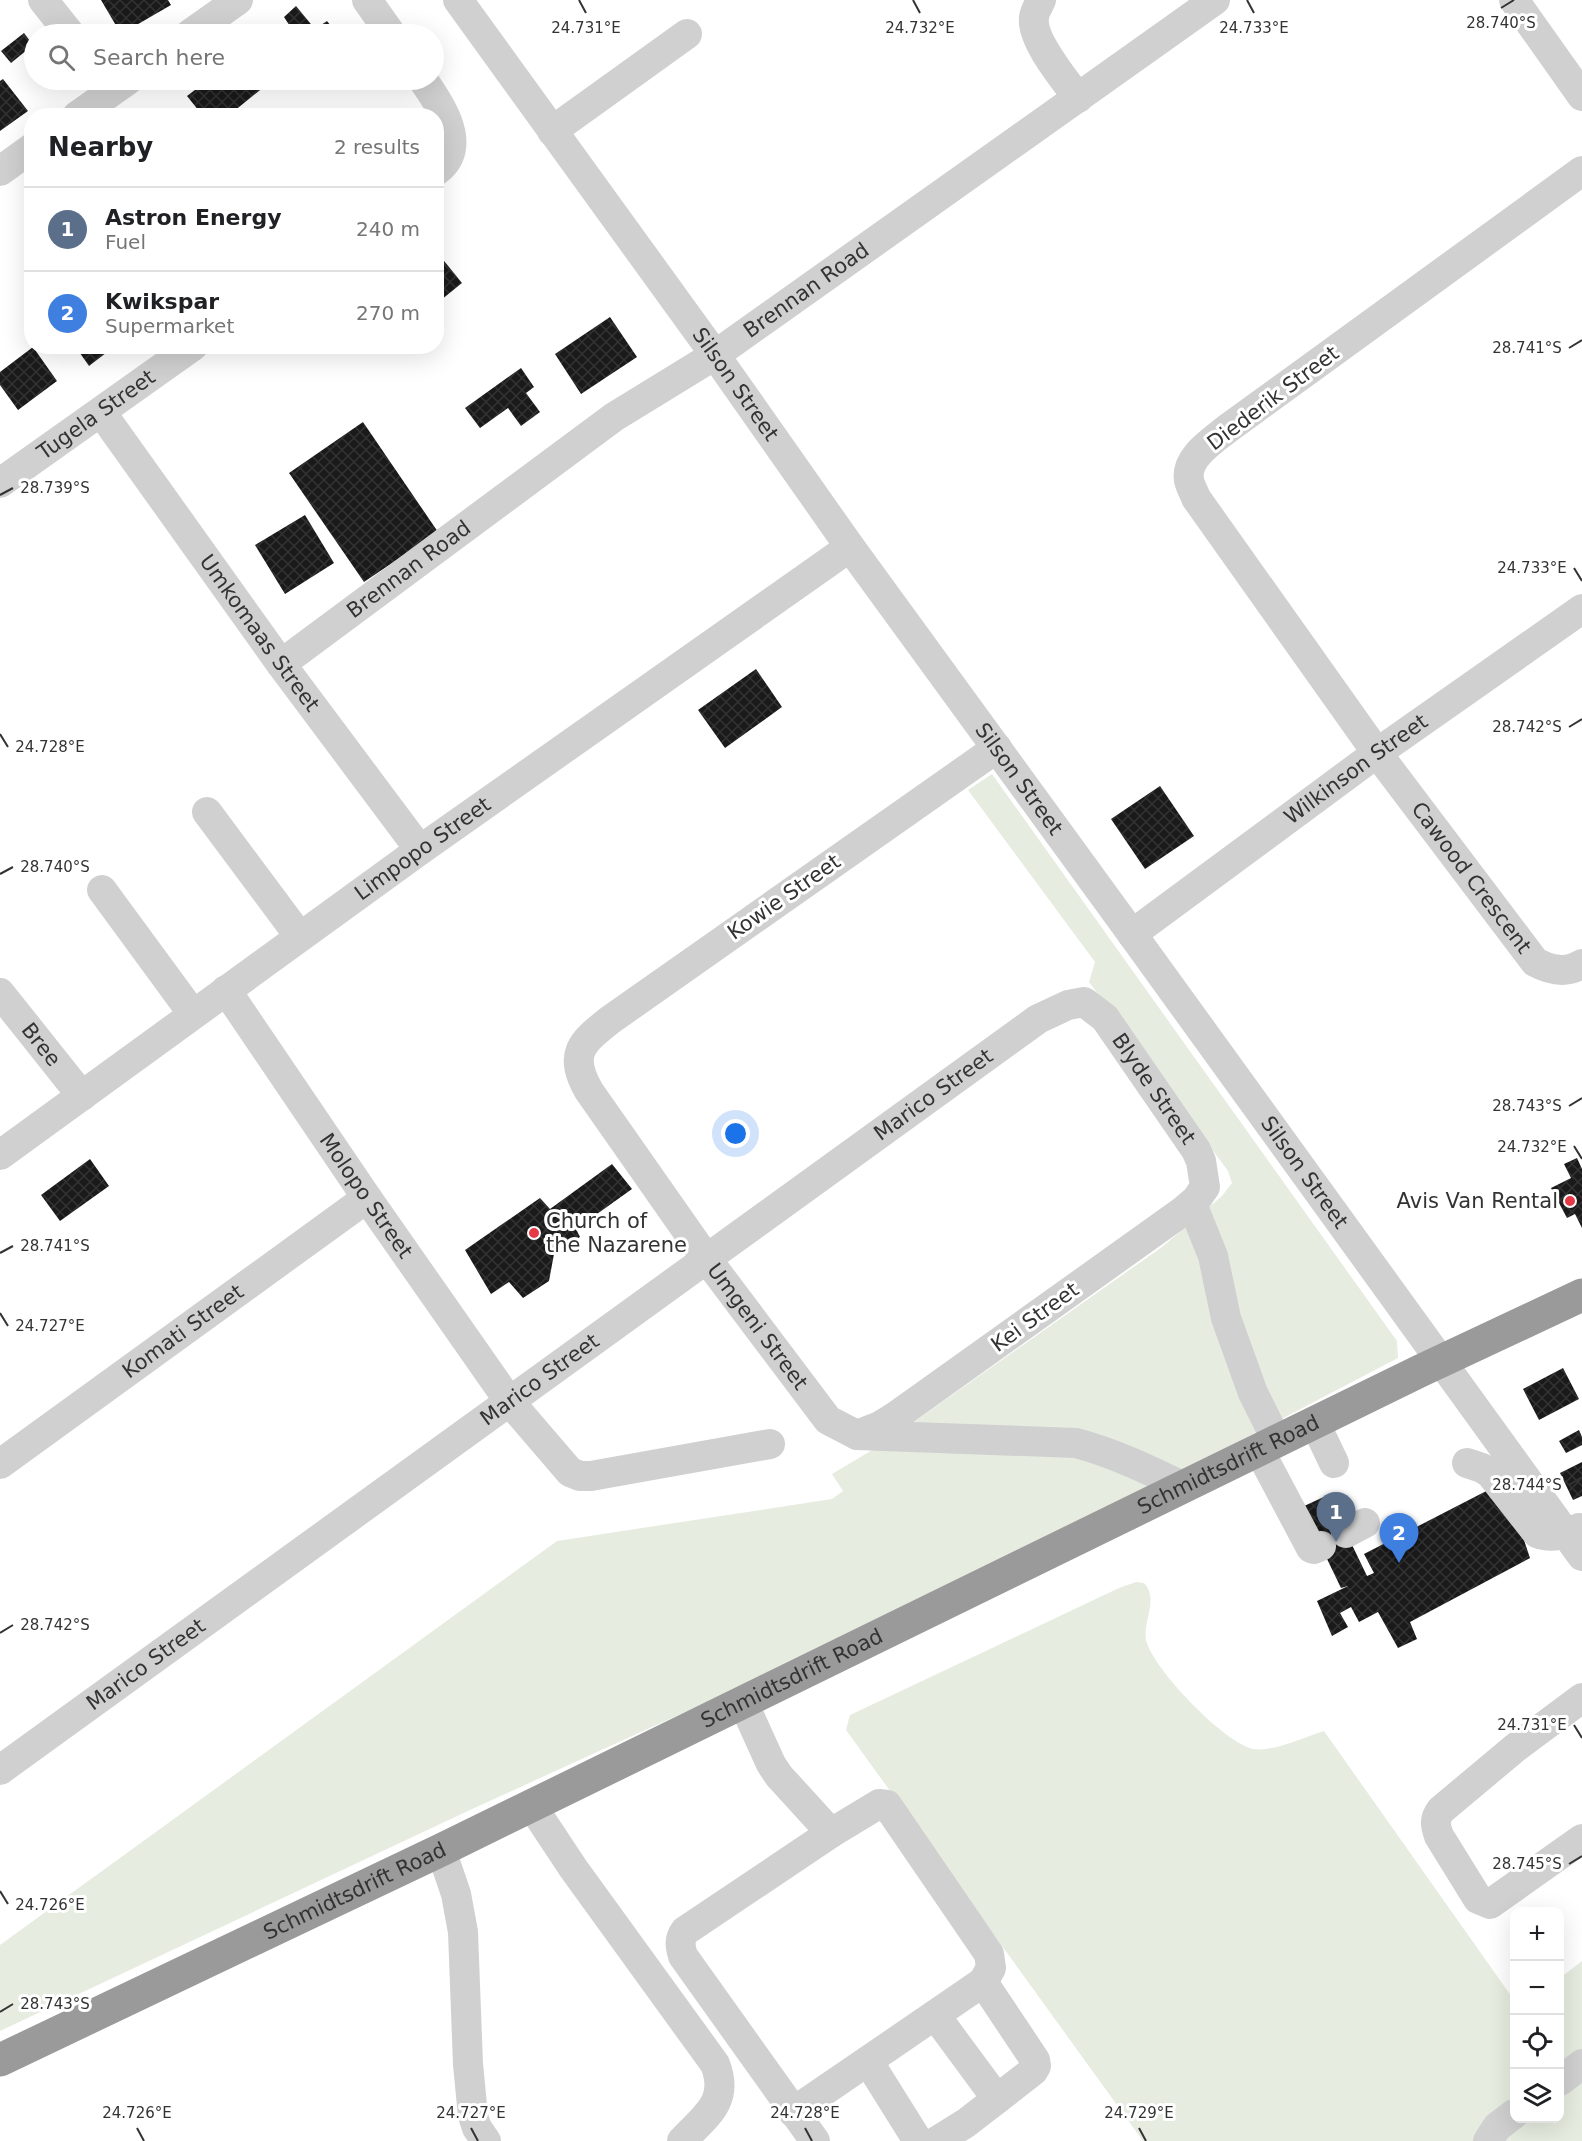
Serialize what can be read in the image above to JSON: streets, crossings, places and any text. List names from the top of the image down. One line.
{"streets":{"highway":["Schmidtsdrift Road"],"street":["Brennan Road","Silson Street","Diederik Street","Tugela Street","Umkomaas Street","Wilkinson Street","Limpopo Street","Cawood Crescent","Kowie Street","Bree","Blyde Street","Marico Street","Molopo Street","Kei Street","Umgeni Street","Komati Street"]},"crossings":[["Brennan Road","Silson Street"],["Brennan Road","Umkomaas Street"],["Silson Street","Wilkinson Street"],["Silson Street","Limpopo Street"],["Silson Street","Kowie Street"],["Silson Street","Schmidtsdrift Road"],["Diederik Street","Wilkinson Street"],["Diederik Street","Cawood Crescent"],["Tugela Street","Umkomaas Street"],["Umkomaas Street","Limpopo Street"],["Wilkinson Street","Cawood Crescent"],["Limpopo Street","Bree"],["Limpopo Street","Molopo Street"],["Kowie Street","Umgeni Street"],["Blyde Street","Marico Street"],["Blyde Street","Kei Street"],["Blyde Street","Schmidtsdrift Road"],["Marico Street","Molopo Street"],["Marico Street","Umgeni Street"],["Molopo Street","Komati Street"],["Kei Street","Umgeni Street"]],"places":["Avis Van Rental","Church of the Nazarene"],"page":{"search":"Search here","heading":["Nearby","2 results"],"list":[{"mark":"1","name":"Astron Energy","note":"Fuel","value":"240 m"},{"mark":"2","name":"Kwikspar","note":"Supermarket","value":"270 m"}],"pins":["1","2"],"map_buttons":["+","−"]},"coordinates":["28.740°S","24.731°E","24.732°E","24.733°E","28.741°S","28.739°S","28.742°S","24.728°E","28.743°S","24.727°E","28.744°S","28.745°S","24.726°E","24.729°E"]}
